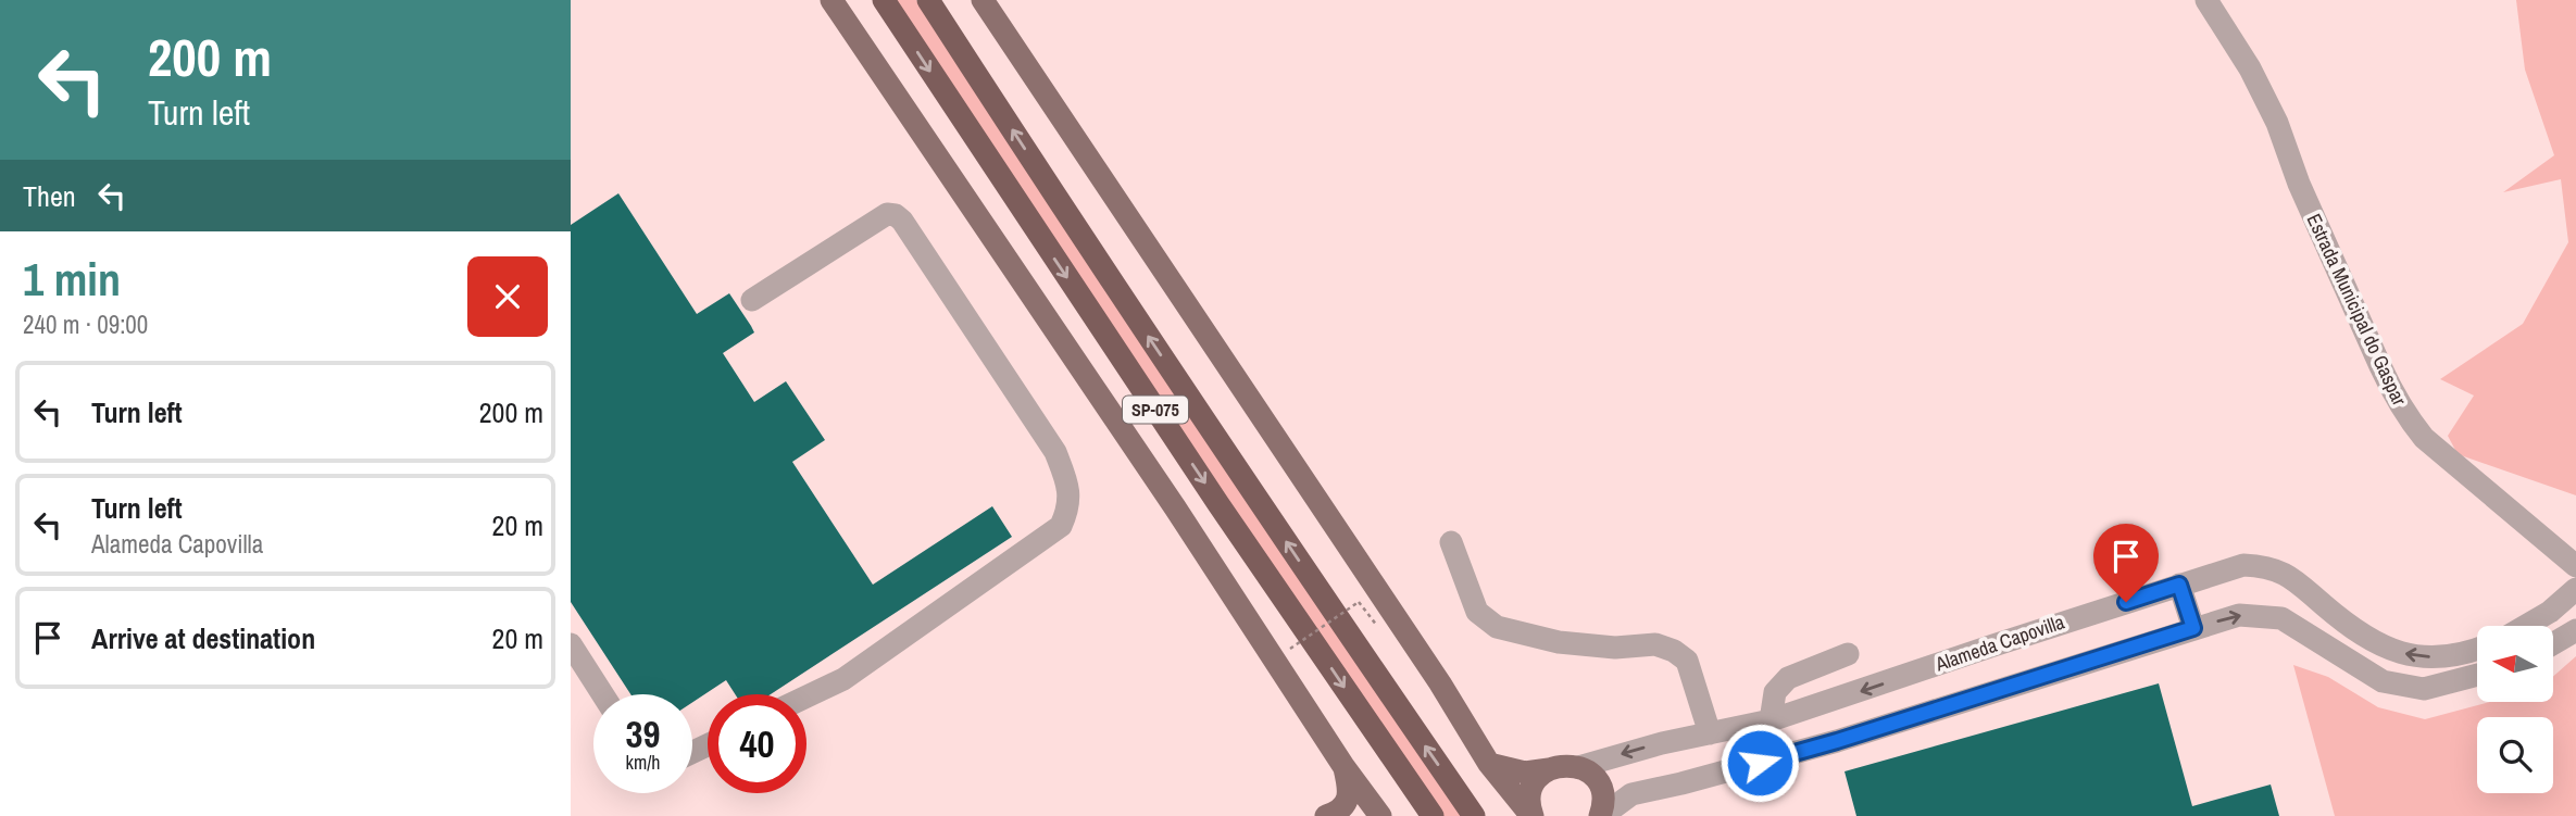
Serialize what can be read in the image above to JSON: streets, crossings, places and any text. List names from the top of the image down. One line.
{"streets":{"highway":["SP-075"],"street":["Estrada Municipal do Gaspar","Alameda Capovilla"]},"north":"left","page":{"turn":["200 m","Turn left"],"then":"Then","heading":["1 min","240 m · 09:00"],"list":[{"name":"Turn left","value":"200 m"},{"name":"Turn left","note":"Alameda Capovilla","value":"20 m"},{"name":"Arrive at destination","value":"20 m"}],"speed":"39 km/h","limit":"40"}}
